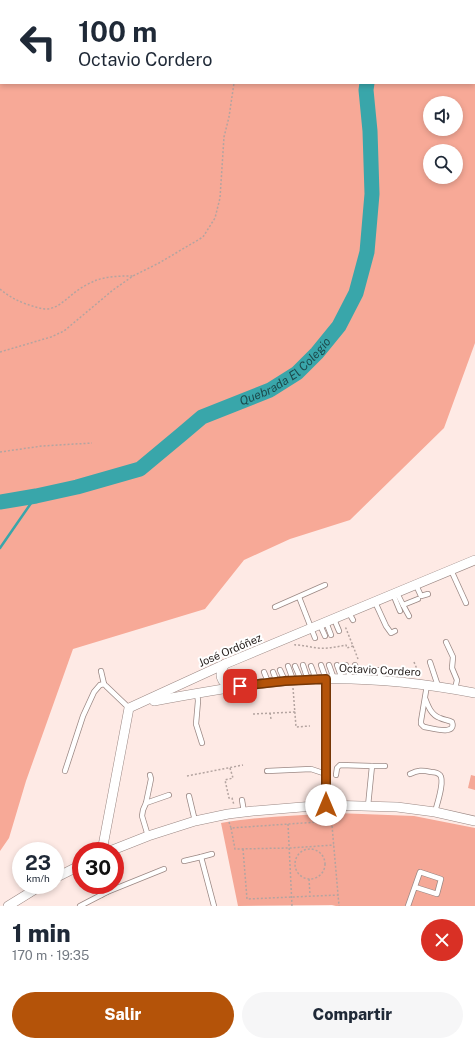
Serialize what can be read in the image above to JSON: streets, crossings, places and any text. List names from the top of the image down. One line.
{"streets":{"street":["José Ordóñez","Octavio Cordero"]},"crossings":[["José Ordóñez","Octavio Cordero"]],"water":["Quebrada El Colegio"],"page":{"turn":["100 m","Octavio Cordero"],"speed":"23 km/h","limit":"30","heading":["1 min","170 m · 19:35"],"buttons":["Salir","Compartir"]}}
